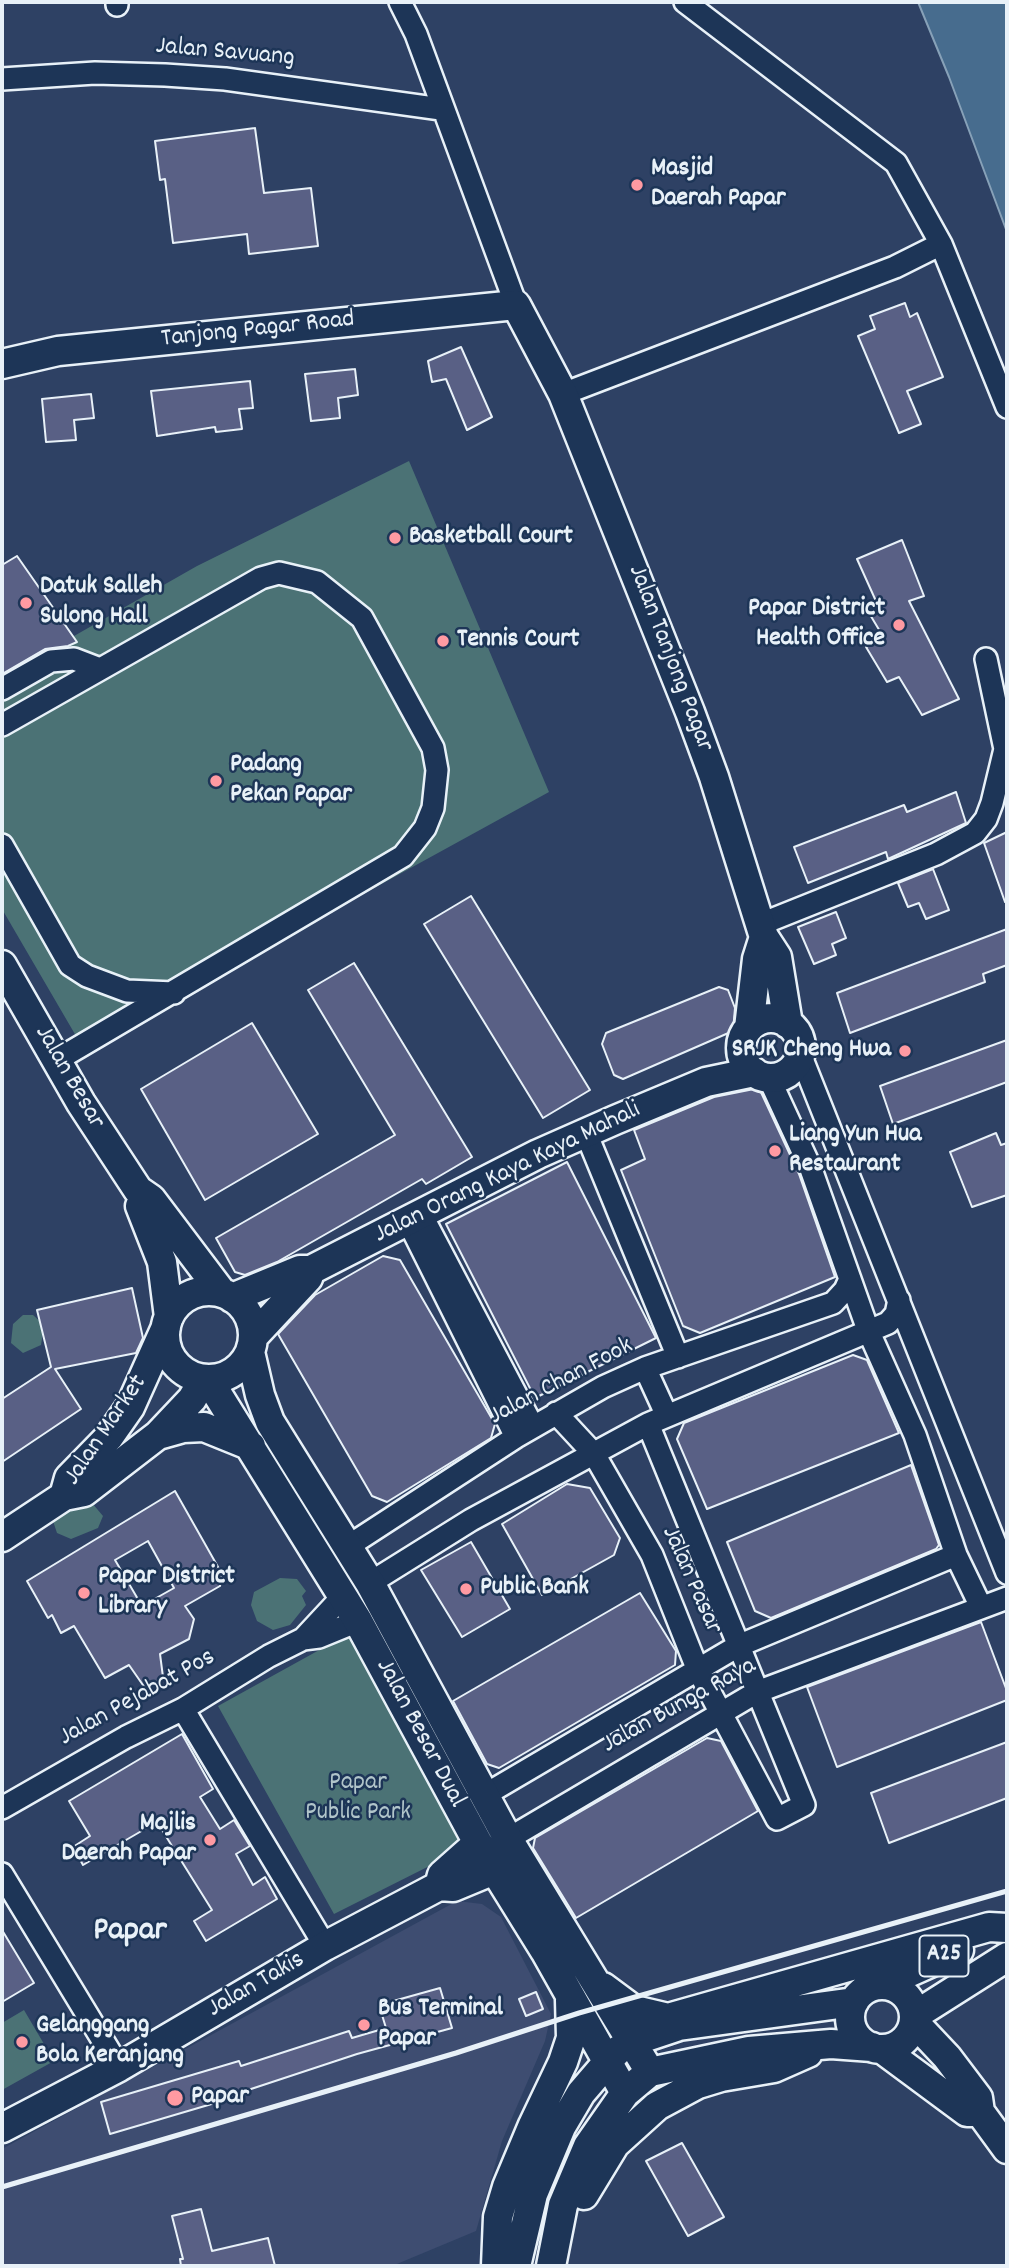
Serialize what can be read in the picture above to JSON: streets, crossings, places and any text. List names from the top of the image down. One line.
{"streets":{"main road":["Tanjong Pagar Road","Jalan Tanjong Pagar","Jalan Besar","Jalan Orang Kaya Kaya Mahali","Jalan Market","Jalan Besar Dual","A25","Jalan Takis"],"street":["Jalan Savuang","Jalan Chan Fook","Jalan Pasar","Jalan Pejabat Pos","Jalan Bunga Raya"]},"crossings":[["Tanjong Pagar Road","Jalan Tanjong Pagar"],["Jalan Tanjong Pagar","Jalan Orang Kaya Kaya Mahali"],["Jalan Besar","Jalan Orang Kaya Kaya Mahali"],["Jalan Besar","Jalan Market"],["Jalan Besar","Jalan Besar Dual"],["Jalan Orang Kaya Kaya Mahali","Jalan Market"],["Jalan Orang Kaya Kaya Mahali","Jalan Besar Dual"],["Jalan Chan Fook","Jalan Pasar"],["Jalan Chan Fook","Jalan Besar Dual"],["Jalan Market","Jalan Besar Dual"],["Jalan Pasar","Jalan Bunga Raya"],["Jalan Pejabat Pos","Jalan Besar Dual"],["Jalan Bunga Raya","Jalan Besar Dual"],["Jalan Besar Dual","Jalan Takis"]],"districts":["Papar"],"parks":["Papar Public Park"],"places":["Masjid Daerah Papar","Basketball Court","Datuk Salleh Sulong Hall","Papar District Health Office","Tennis Court","Padang Pekan Papar","SRJK Cheng Hwa","Liang Yun Hua Restaurant","Public Bank","Papar District Library","Majlis Daerah Papar","Bus Terminal Papar","Gelanggang Bola Keranjang","Papar"]}
